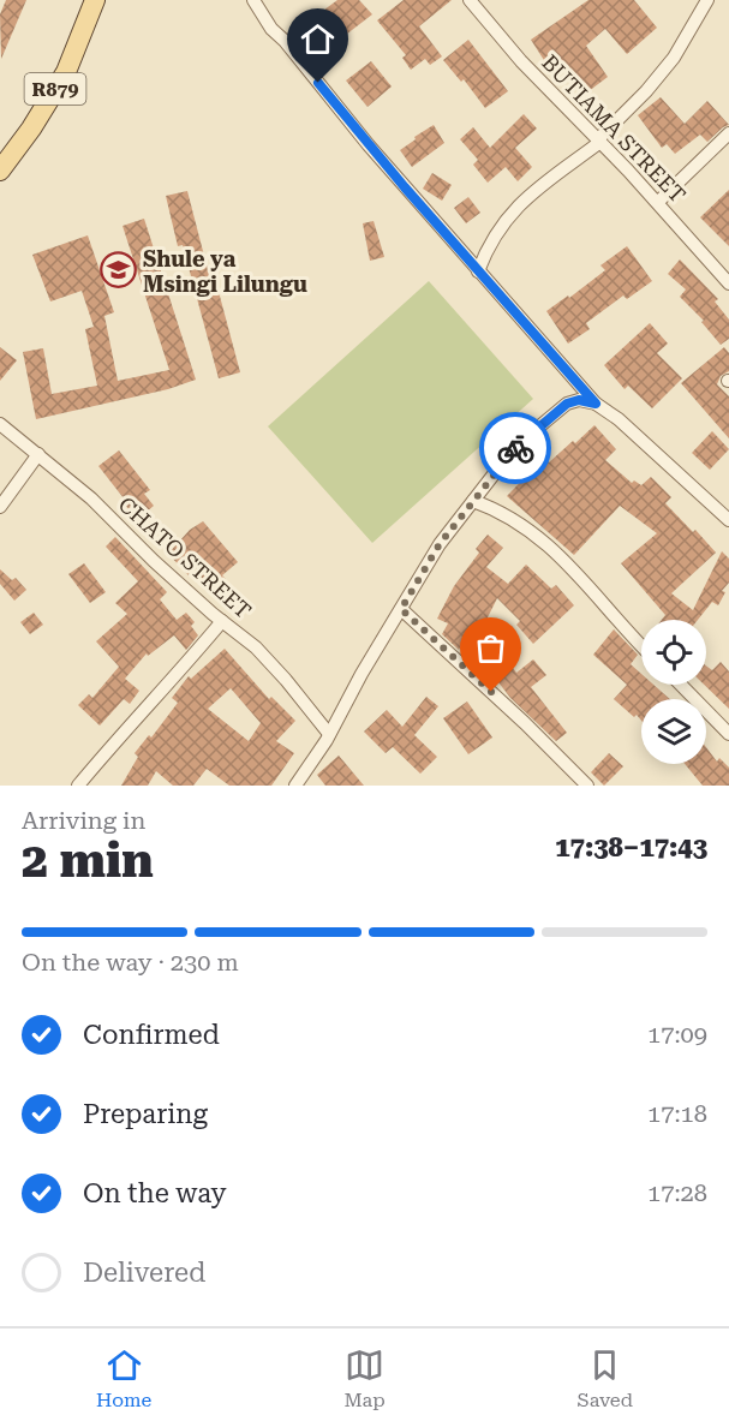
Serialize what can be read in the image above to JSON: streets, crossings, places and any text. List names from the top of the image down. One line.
{"streets":{"main road":["R879"],"street":["BUTIAMA STREET","CHATO STREET"]},"places":{"school or university":["Shule ya Msingi Lilungu"]},"page":{"heading":["2 min","Arriving in","17:38–17:43"],"bar":"On the way · 230 m","list":[["Confirmed","17:09"],["Preparing","17:18"],["On the way","17:28"],"Delivered"],"tabs":["Home","Map","Saved"]}}
